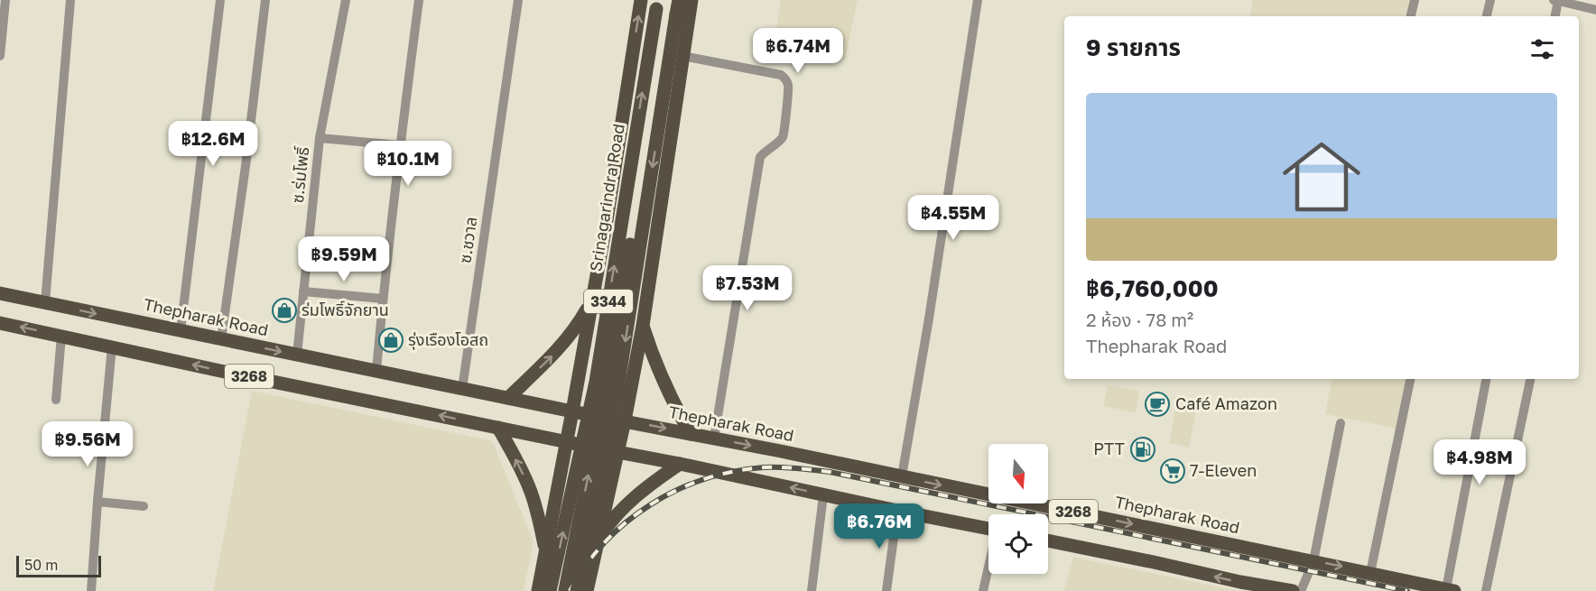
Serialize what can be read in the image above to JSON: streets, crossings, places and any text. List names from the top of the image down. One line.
{"streets":{"main road":["Srinagarindra Road","3344","Thepharak Road","3268"],"street":["ซ.ร่มโพธิ์","ซ.ชวาล"]},"crossings":[["ซ.ร่มโพธิ์","Thepharak Road"],["Srinagarindra Road","Thepharak Road"],["Srinagarindra Road","3268"],["ซ.ชวาล","Thepharak Road"],["3344","Thepharak Road"],["3344","3268"]],"places":{"shop":["ร่มโพธิ์จักยาน","รุ่งเรืองโอสถ"],"cafe":["Café Amazon"],"fuel station":["PTT"],"supermarket":["7-Eleven"]},"scale_bar":"50 m","north":"bottom","page":{"heading":"9 รายการ","price":["฿6.74M","฿12.6M","฿10.1M","฿4.55M","฿9.59M","฿7.53M","฿9.56M","฿4.98M","฿6.76M"],"list":[{"name":"฿6,760,000","note":"2 ห้อง · 78 m² · Thepharak Road"}],"scale":"50 m"}}
